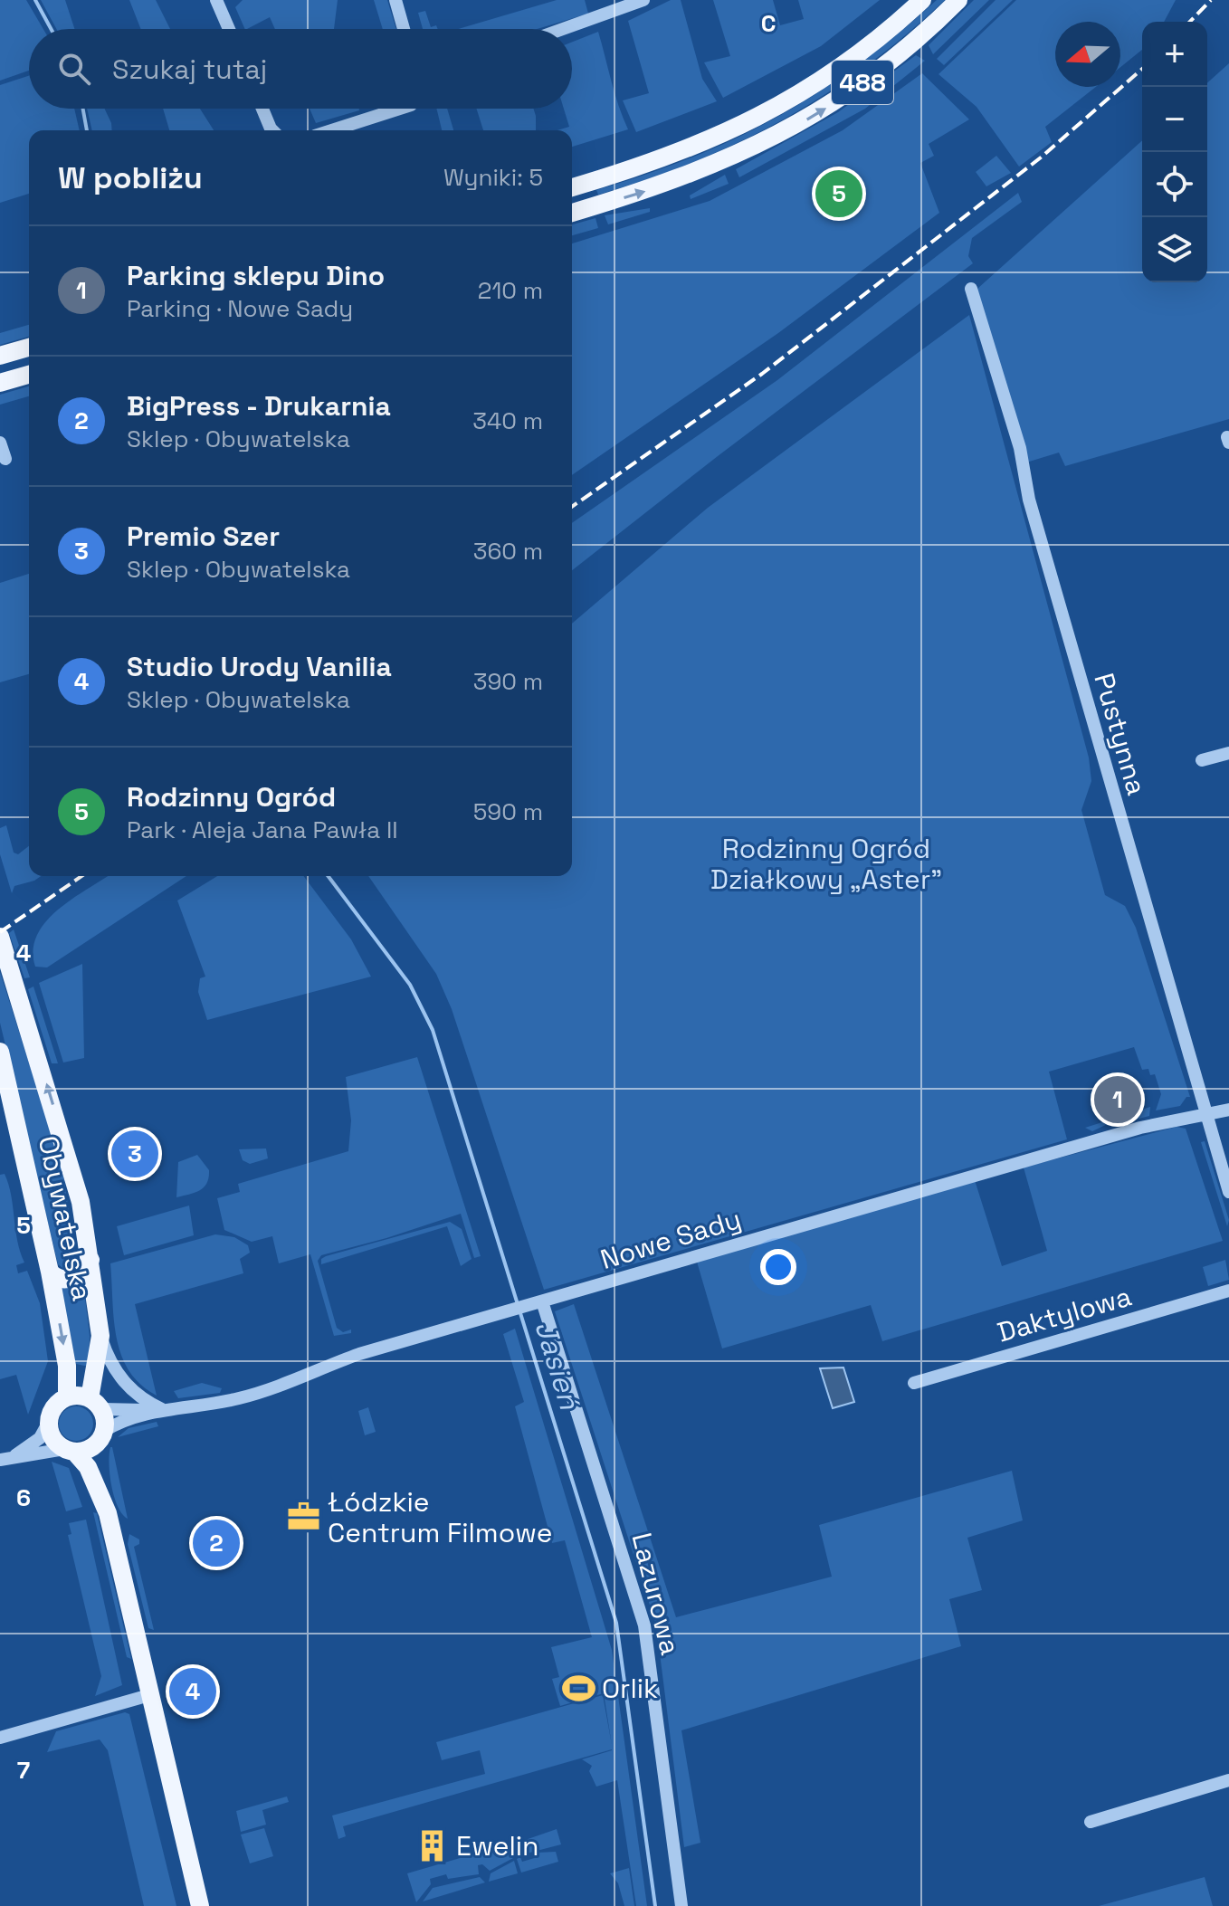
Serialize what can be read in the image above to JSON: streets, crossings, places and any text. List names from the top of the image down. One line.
{"streets":{"main road":["488","Obywatelska"],"street":["Pustynna","Nowe Sady","Daktylowa","Lazurowa"]},"crossings":[["Pustynna","Nowe Sady"],["Obywatelska","Nowe Sady"],["Nowe Sady","Lazurowa"]],"water":["Jasień"],"parks":["Rodzinny Ogród Działkowy „Aster”"],"places":{"office":["Łódzkie Centrum Filmowe"],"sports":["Orlik"],"building":["Ewelin"]},"north":"left","page":{"map_buttons":["+","−"],"search":"Szukaj tutaj","heading":["W pobliżu","Wyniki: 5"],"pins":["5","1","3","2","4"],"list":[{"mark":"1","name":"Parking sklepu Dino","note":"Parking · Nowe Sady","value":"210 m"},{"mark":"2","name":"BigPress - Drukarnia","note":"Sklep · Obywatelska","value":"340 m"},{"mark":"3","name":"Premio Szer","note":"Sklep · Obywatelska","value":"360 m"},{"mark":"4","name":"Studio Urody Vanilia","note":"Sklep · Obywatelska","value":"390 m"},{"mark":"5","name":"Rodzinny Ogród","note":"Park · Aleja Jana Pawła II","value":"590 m"}]},"grid":{"columns":["C"],"rows":["4","5","6","7"]}}
